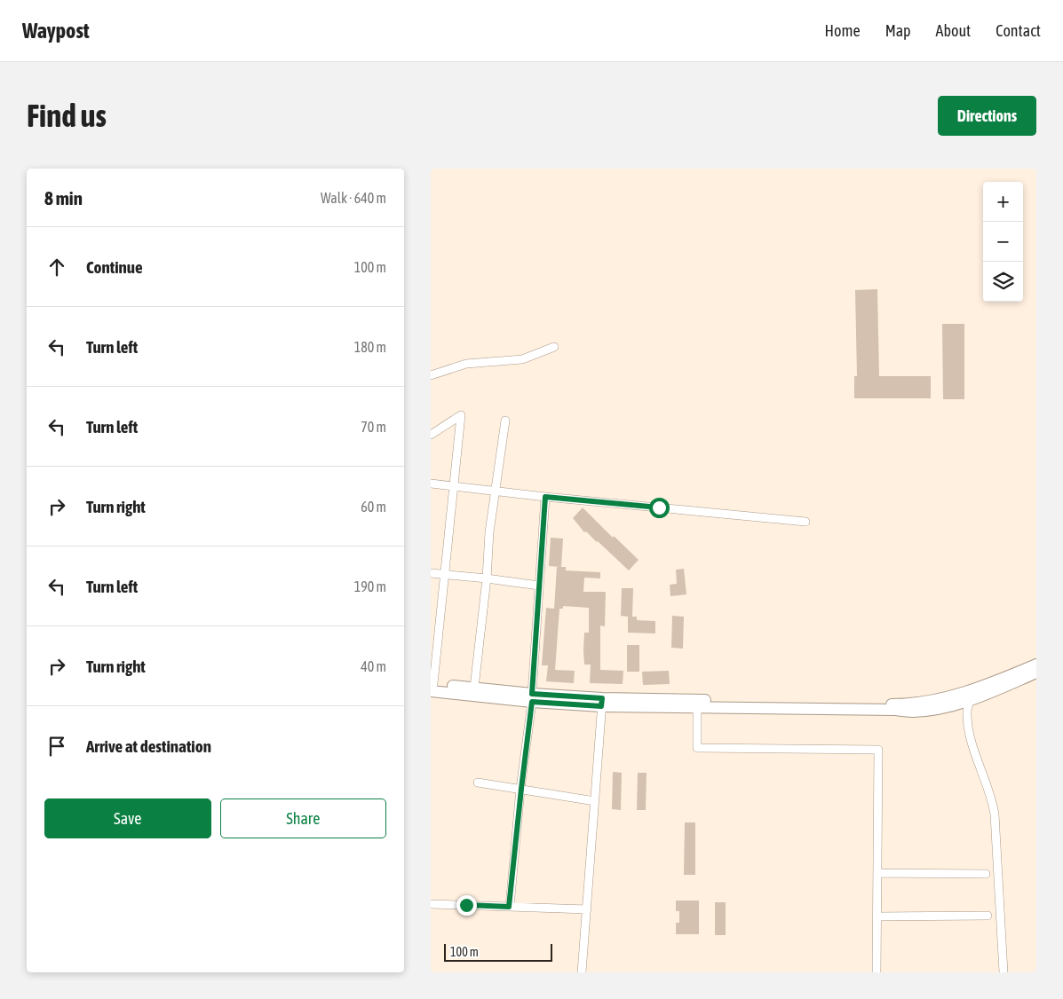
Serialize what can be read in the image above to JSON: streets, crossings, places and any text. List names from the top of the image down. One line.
{"scale_bar":"100 m","page":{"header":"Waypost","nav":["Home","Map","About","Contact"],"buttons":["Directions",["Save","Share"]],"title":"Find us","heading":["8 min","Walk · 640 m"],"map_buttons":["+","−"],"list":[["Continue","100 m"],["Turn left","180 m"],["Turn left","70 m"],["Turn right","60 m"],["Turn left","190 m"],["Turn right","40 m"],"Arrive at destination"],"scale":"100 m"}}
